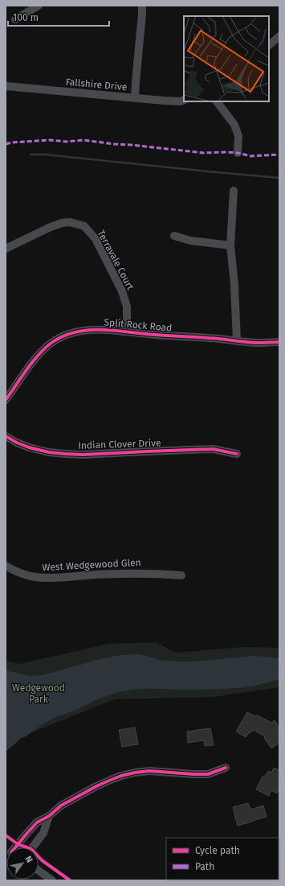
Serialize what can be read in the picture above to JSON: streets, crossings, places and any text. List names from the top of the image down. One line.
{"streets":{"street":["Fallshire Drive","Terravale Court","Split Rock Road","Indian Clover Drive","West Wedgewood Glen"]},"crossings":[["Terravale Court","Split Rock Road"]],"parks":["Wedgewood Park"],"legend":["Cycle path","Path"],"scale_bar":"100 m","north":"top right"}
